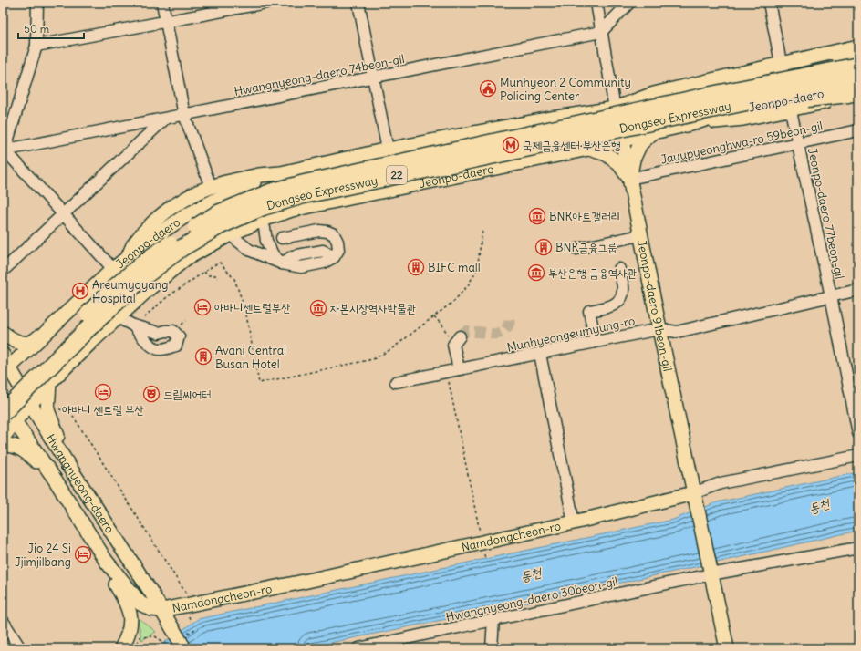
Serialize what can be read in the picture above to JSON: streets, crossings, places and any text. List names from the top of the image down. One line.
{"streets":{"highway":["Dongseo Expressway","22"],"main road":["Jeonpo-daero","Jeonpo-daero 91beon-gil","Hwangnyeong-daero","Namdongcheon-ro"],"street":["Hwangnyeong-daero 74beon-gil","Jayupyeonghwa-ro 59beon-gil","Jeonpo-daero 77beon-gil","Munhyeongeumyung-ro","Hwangnyeong-daero 30beon-gil"]},"crossings":[["Jeonpo-daero","Dongseo Expressway"],["Jeonpo-daero","Jeonpo-daero 77beon-gil"],["Jeonpo-daero","Jeonpo-daero 91beon-gil"],["Jeonpo-daero","Hwangnyeong-daero"],["Dongseo Expressway","Hwangnyeong-daero"],["Jayupyeonghwa-ro 59beon-gil","Jeonpo-daero 77beon-gil"],["Jayupyeonghwa-ro 59beon-gil","Jeonpo-daero 91beon-gil"],["Jeonpo-daero 77beon-gil","Munhyeongeumyung-ro"],["Jeonpo-daero 91beon-gil","Munhyeongeumyung-ro"],["Jeonpo-daero 91beon-gil","Namdongcheon-ro"],["Jeonpo-daero 91beon-gil","Hwangnyeong-daero 30beon-gil"],["Hwangnyeong-daero","Namdongcheon-ro"]],"water":["동천"],"places":{"public building":["Munhyeon 2 Community Policing Center"],"metro station":["국제금융센터·부산은행"],"museum":["BNK아트갤러리","부산은행 금융역사관","자본시장역사박물관"],"building":["BNK금융그룹","BIFC mall","Avani Central Busan Hotel"],"hospital":["Areumyoyang Hospital"],"hotel":["아바니센트럴부산","아바니 센트럴 부산","Jio 24 Si Jjimjilbang"],"theatre":["드림씨어터"]},"scale_bar":"50 m"}
